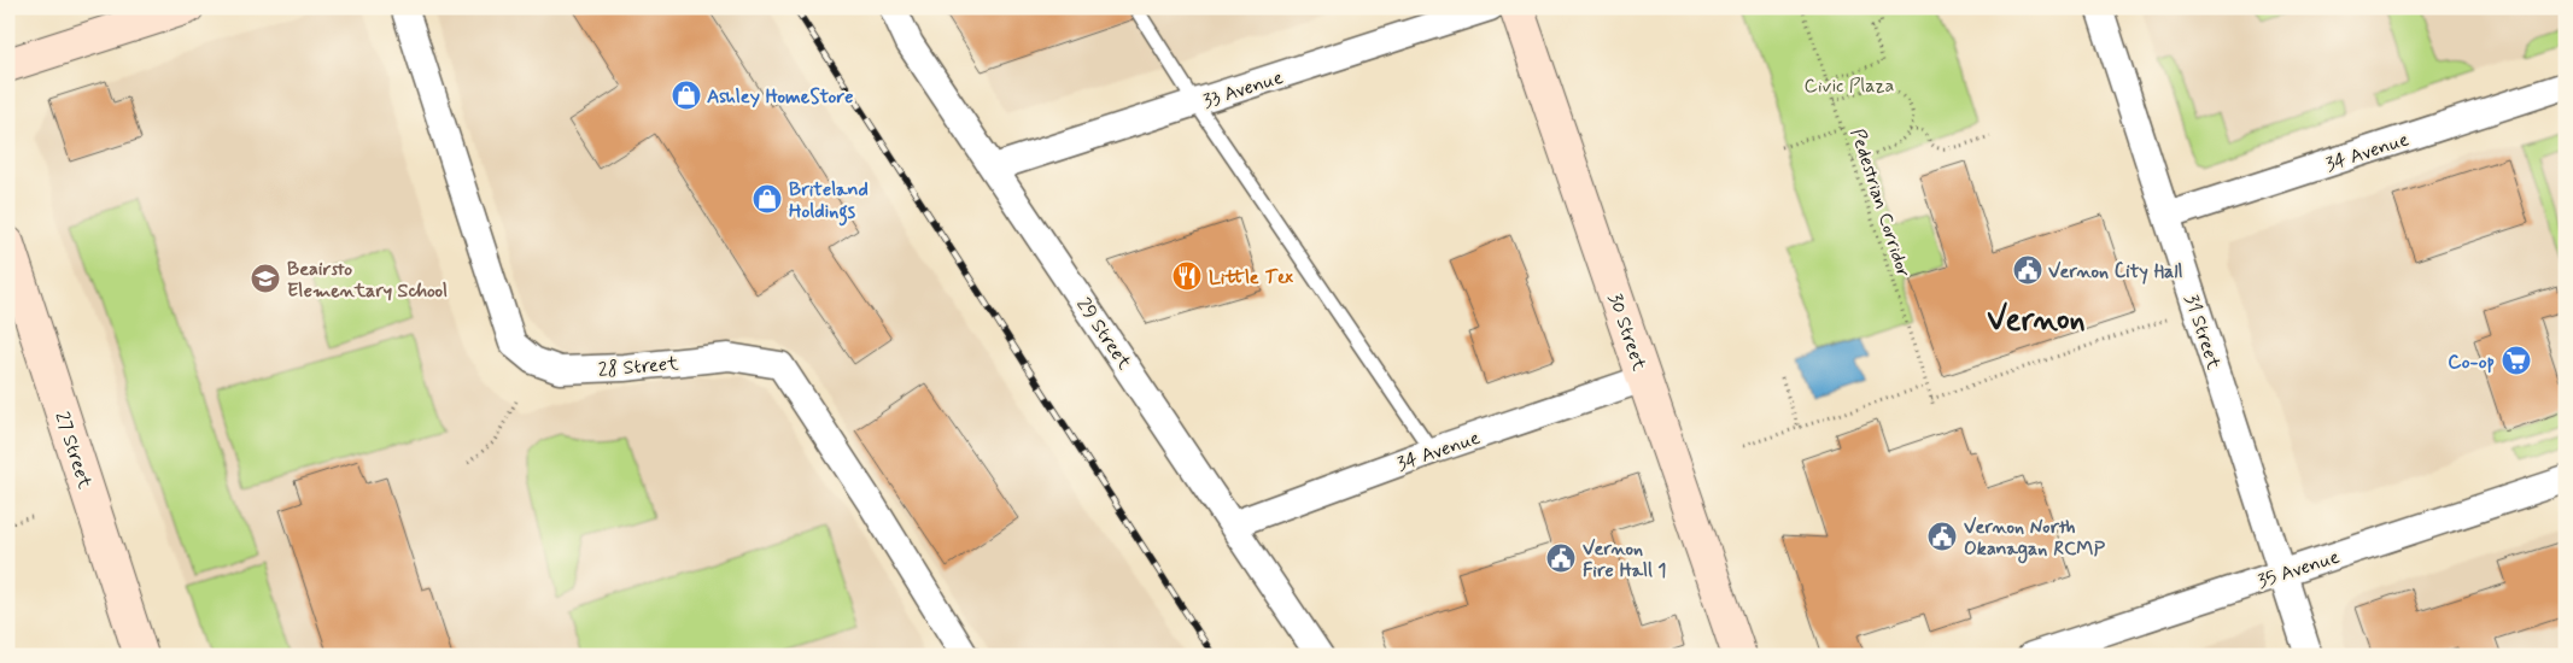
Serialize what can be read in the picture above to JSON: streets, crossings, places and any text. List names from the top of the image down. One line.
{"streets":{"street":["33 Avenue","34 Avenue","30 Street","31 Street","29 Street","28 Street","27 Street","35 Avenue"],"path":["Pedestrian Corridor"]},"crossings":[["33 Avenue","29 Street"],["34 Avenue","30 Street"],["34 Avenue","31 Street"],["34 Avenue","29 Street"],["31 Street","35 Avenue"]],"districts":["Vernon"],"parks":["Civic Plaza"],"places":{"shop":["Ashley HomeStore","Briteland Holdings"],"public building":["Vernon City Hall","Vernon North Okanagan RCMP","Vernon Fire Hall 1"],"restaurant":["Little Tex"],"school or university":["Beairsto Elementary School"],"supermarket":["Co-op"]}}
